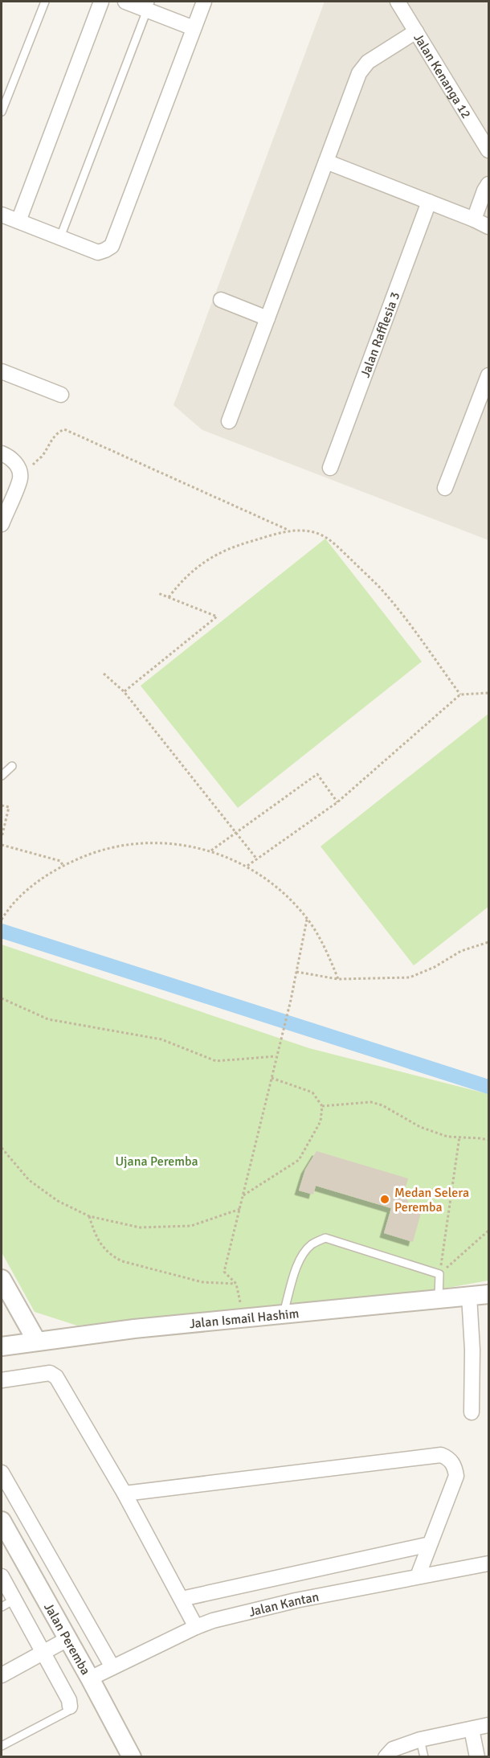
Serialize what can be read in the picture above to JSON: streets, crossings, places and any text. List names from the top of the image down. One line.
{"streets":{"street":["Jalan Kenanga 12","Jalan Rafflesia 3","Jalan Ismail Hashim","Jalan Kantan","Jalan Peremba"]},"crossings":[["Jalan Kantan","Jalan Peremba"]],"parks":["Ujana Peremba"],"places":["Medan Selera Peremba"]}
